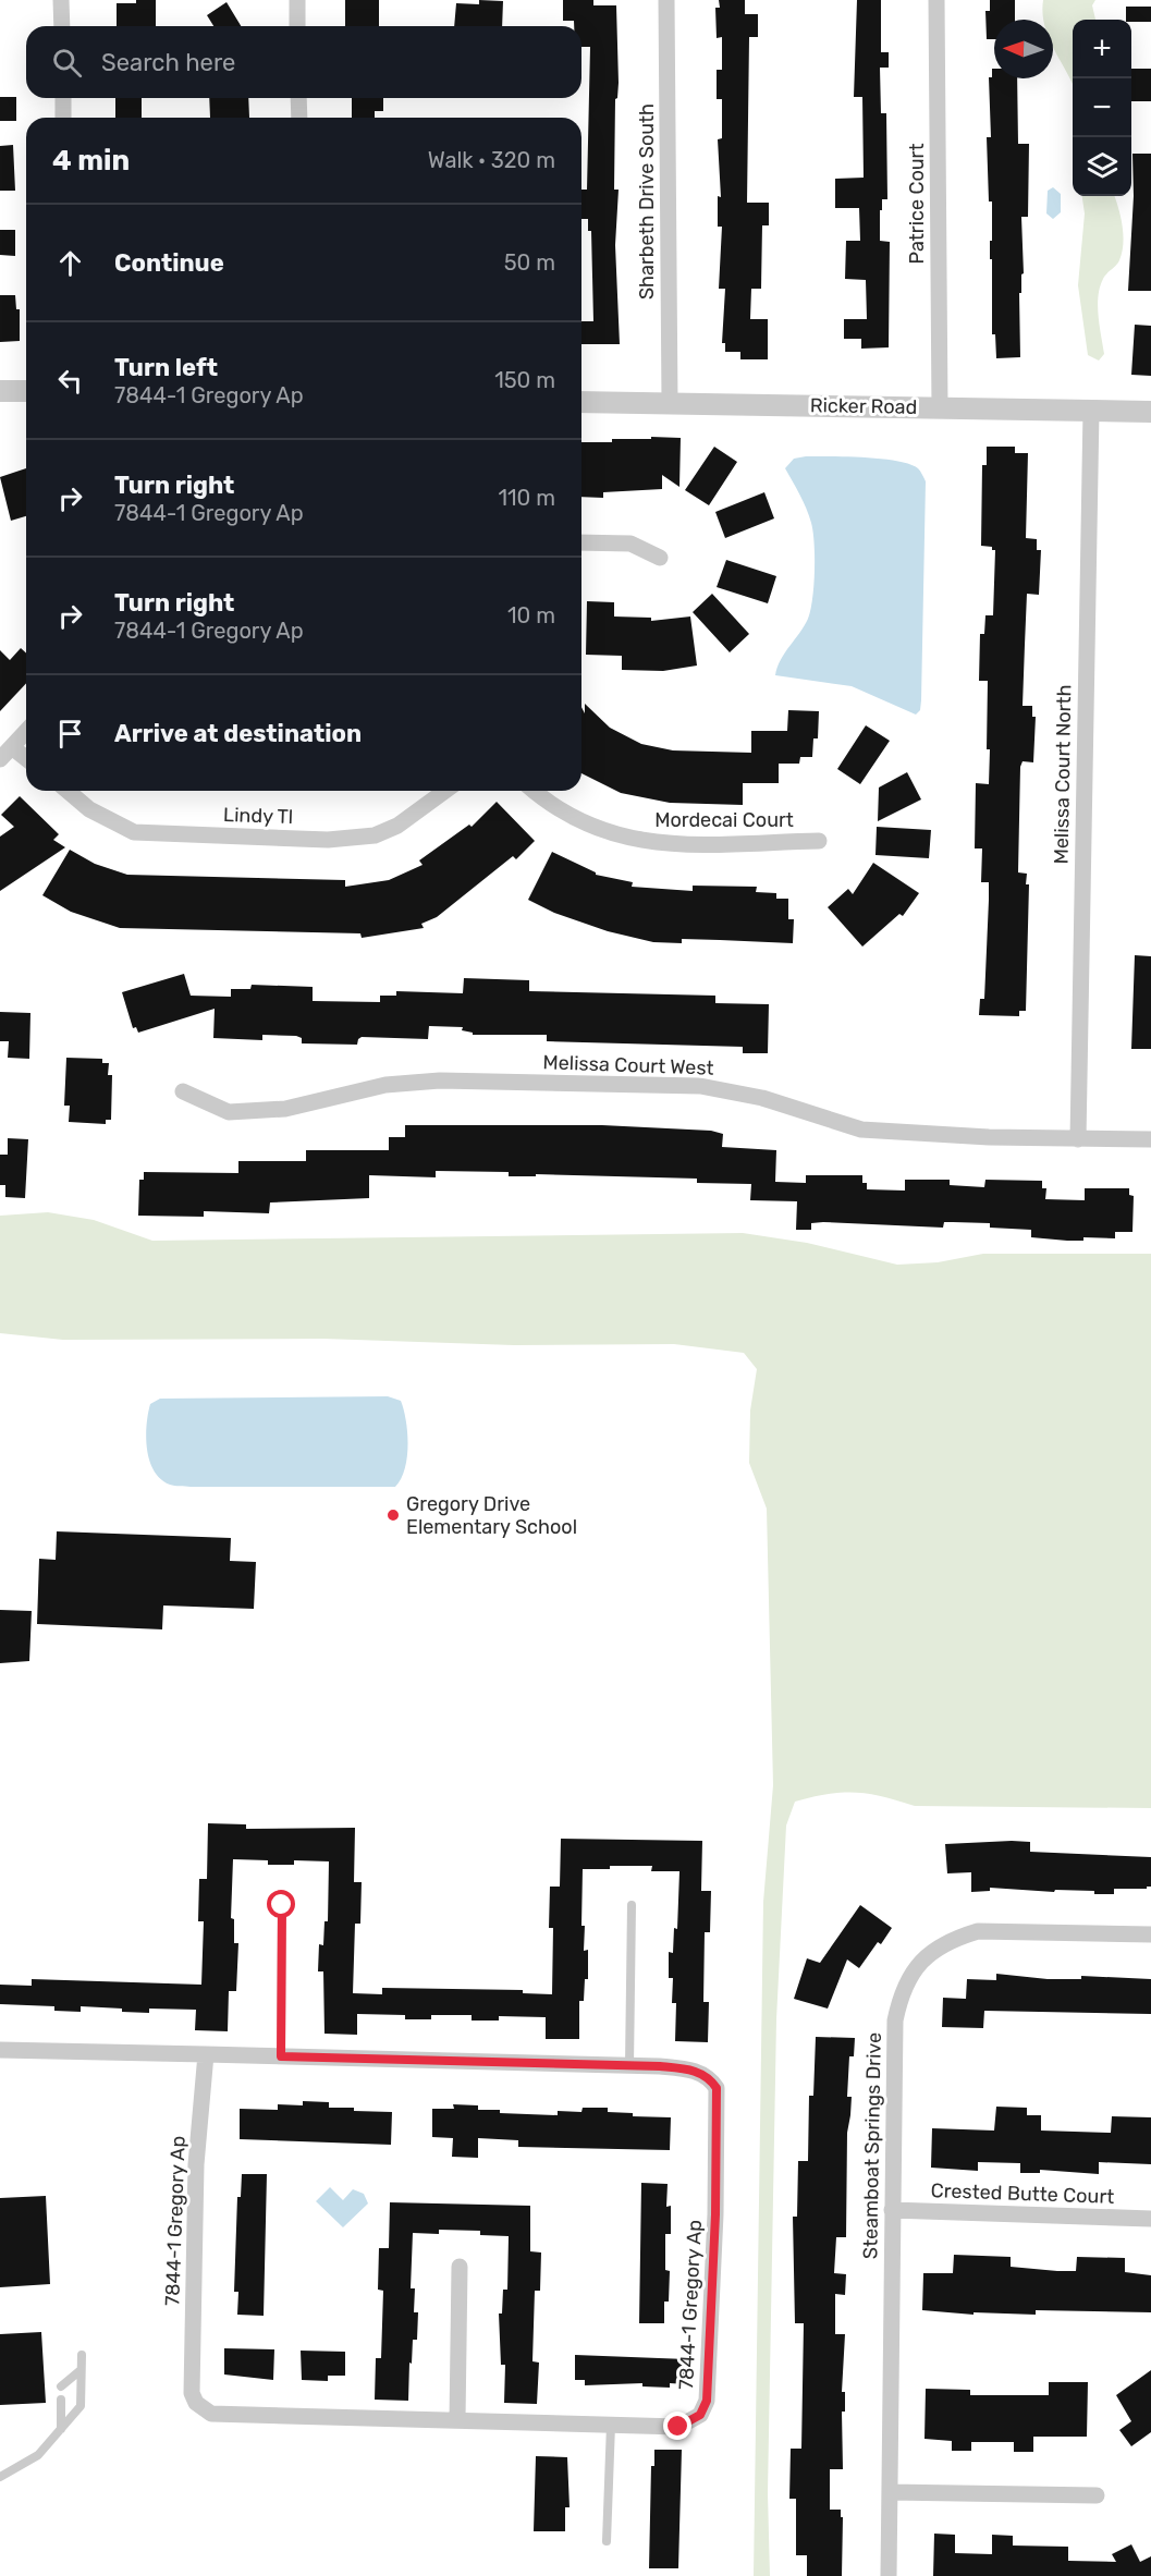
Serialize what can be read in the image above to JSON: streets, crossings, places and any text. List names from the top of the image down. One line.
{"streets":{"street":["Sharbeth Drive South","Patrice Court","Ricker Road","Melissa Court North","Lindy Tl","Mordecai Court","Melissa Court West","Steamboat Springs Drive","Crested Butte Court","7844-1 Gregory Ap"]},"crossings":[["Sharbeth Drive South","Ricker Road"],["Patrice Court","Ricker Road"],["Ricker Road","Melissa Court North"],["Melissa Court North","Melissa Court West"],["Steamboat Springs Drive","Crested Butte Court"]],"places":["Gregory Drive Elementary School"],"north":"left","page":{"map_buttons":["+","−"],"search":"Search here","heading":["4 min","Walk · 320 m"],"list":[["Continue","50 m"],["Turn left","7844-1 Gregory Ap","150 m"],["Turn right","7844-1 Gregory Ap","110 m"],["Turn right","7844-1 Gregory Ap","10 m"],"Arrive at destination"]}}
